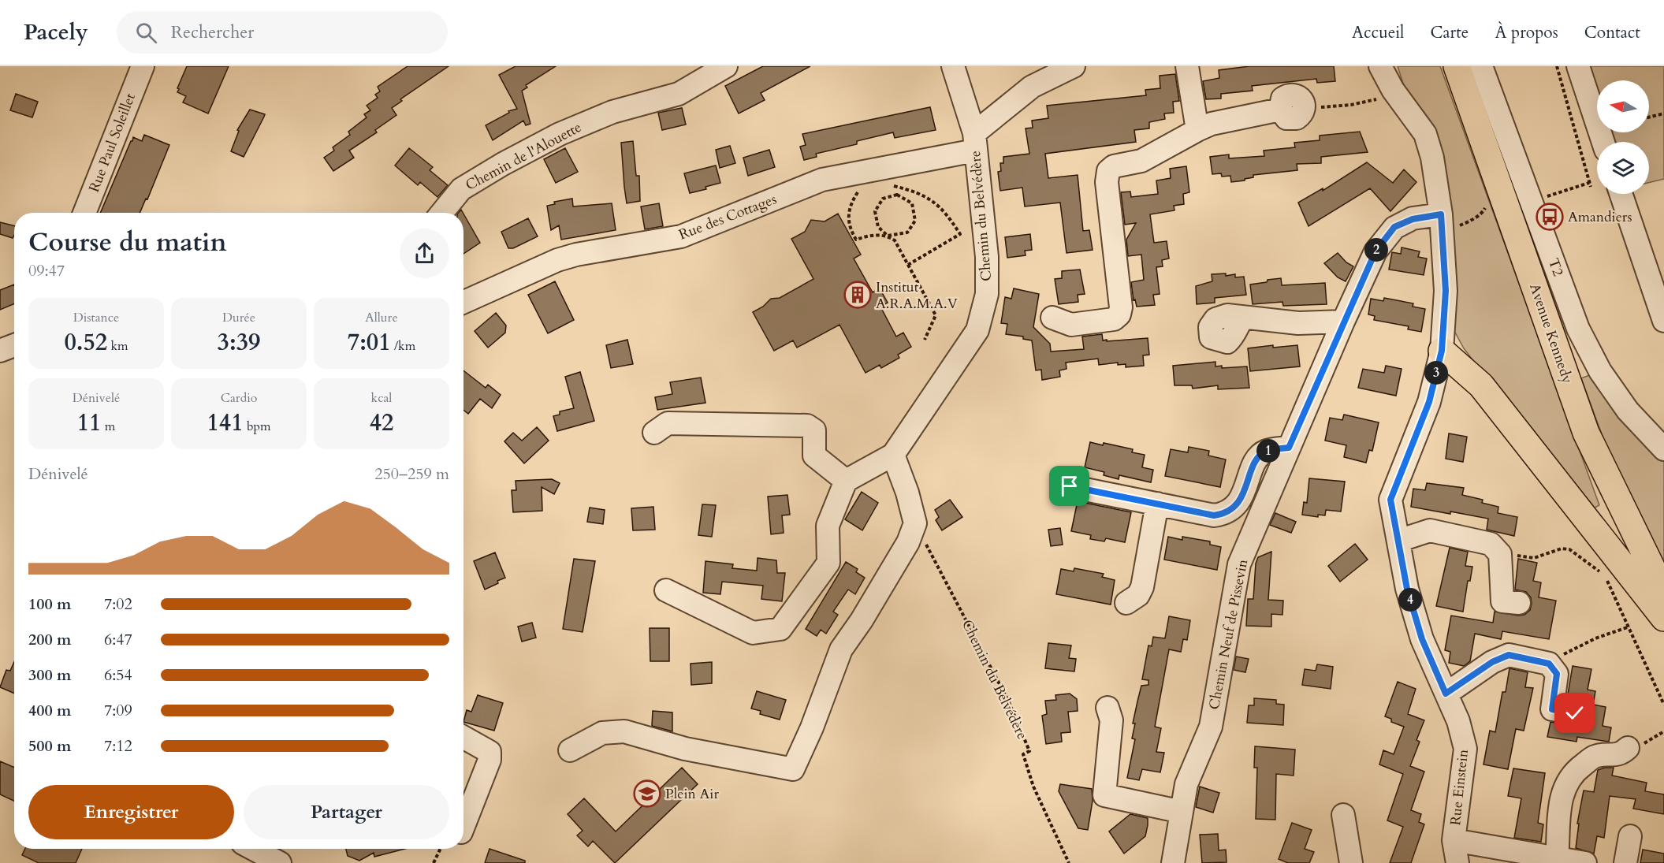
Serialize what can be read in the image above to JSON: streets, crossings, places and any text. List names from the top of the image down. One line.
{"streets":{"main road":["Avenue Kennedy"],"street":["Rue Paul Soleillet","Chemin de l'Alouette","Chemin du Belvédère","Rue des Cottages","T2","Chemin Neuf de Pissevin","Rue Einstein"]},"crossings":[["Chemin du Belvédère","Rue des Cottages"],["Chemin Neuf de Pissevin","Rue Einstein"]],"places":{"bus stop":["Amandiers"],"building":["Institut A.R.A.M.A.V"],"school or university":["Plein Air"]},"north":"left","page":{"header":"Pacely","search":"Rechercher","nav":["Accueil","Carte","À propos","Contact"],"heading":["Course du matin","09:47"],"pins":["2","3","1","4"],"stats":[["Distance","0.52 km"],["Durée","3:39"],["Allure","7:01 /km"],["Dénivelé","11 m"],["Cardio","141 bpm"],["kcal","42"]],"chart":["Dénivelé","250–259 m"],"list":[{"name":"100 m","note":"7:02"},{"name":"200 m","note":"6:47"},{"name":"300 m","note":"6:54"},{"name":"400 m","note":"7:09"},{"name":"500 m","note":"7:12"}],"buttons":["Enregistrer","Partager"]}}
